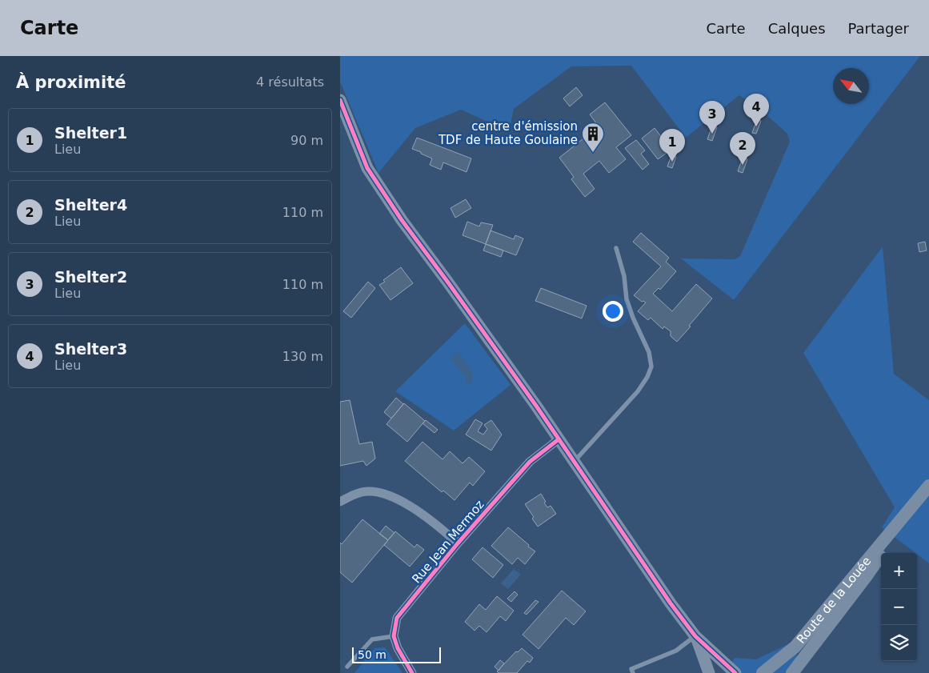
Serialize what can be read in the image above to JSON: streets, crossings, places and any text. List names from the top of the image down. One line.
{"streets":{"main road":["Route de la Louée"],"street":["Rue Jean Mermoz"]},"places":{"building":["centre d'émission TDF de Haute Goulaine"]},"scale_bar":"50 m","north":"top left","page":{"header":"Carte","nav":["Carte","Calques","Partager"],"heading":["À proximité","4 résultats"],"pins":["4","3","1","2"],"list":[{"mark":"1","name":"Shelter1","note":"Lieu","value":"90 m"},{"mark":"2","name":"Shelter4","note":"Lieu","value":"110 m"},{"mark":"3","name":"Shelter2","note":"Lieu","value":"110 m"},{"mark":"4","name":"Shelter3","note":"Lieu","value":"130 m"}],"map_buttons":["+","−"],"scale":"50 m"}}
